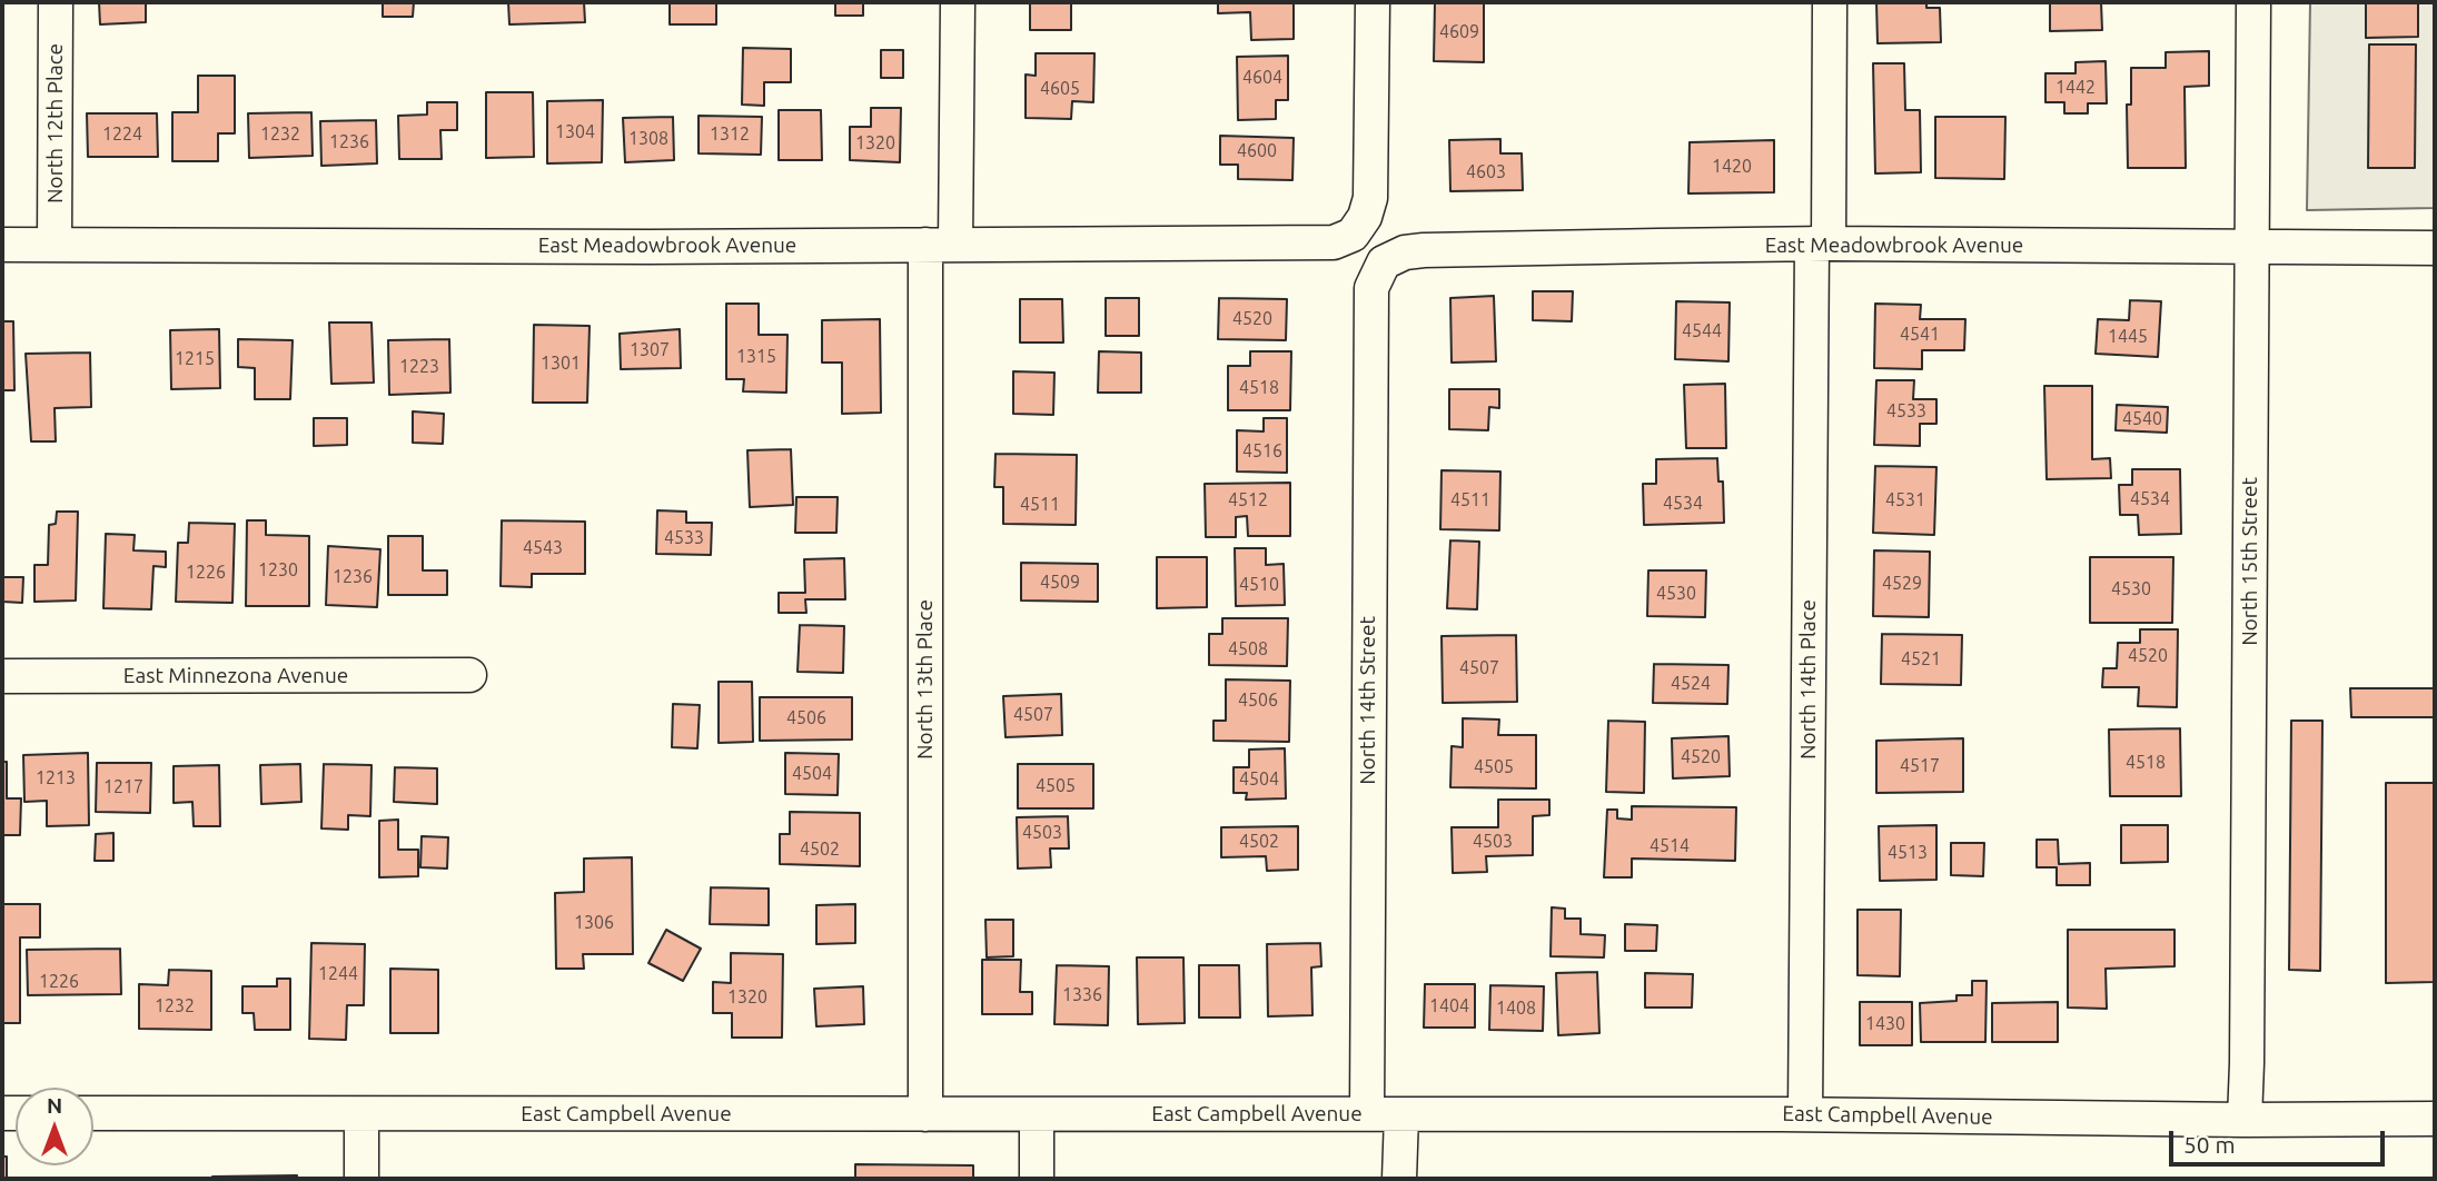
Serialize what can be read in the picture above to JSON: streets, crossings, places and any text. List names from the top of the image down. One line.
{"streets":{"street":["North 12th Place","East Meadowbrook Avenue","North 15th Street","East Minnezona Avenue","North 13th Place","North 14th Place","North 14th Street","East Campbell Avenue"]},"crossings":[["North 12th Place","East Meadowbrook Avenue"],["East Meadowbrook Avenue","North 15th Street"],["East Meadowbrook Avenue","North 13th Place"],["East Meadowbrook Avenue","North 14th Place"],["East Meadowbrook Avenue","North 14th Street"],["North 15th Street","East Campbell Avenue"],["North 13th Place","East Campbell Avenue"],["North 14th Place","East Campbell Avenue"],["North 14th Street","East Campbell Avenue"]],"house_numbers":["4609","4604","1442","4605","1304","1224","1232","1312","1308","1236","1320","4600","1420","4603","4520","4544","4541","1445","1307","1315","1215","1301","1223","4518","4533","4540","4516","4534","4512","4511","4531","4534","4511","4533","4543","1230","1226","1236","4509","4529","4510","4530","4530","4508","4520","4521","4507","4524","4506","4507","4506","4520","4518","4517","4505","4504","1213","4504","4505","1217","4503","4502","4503","4514","4502","4513","1306","1244","1226","1336","1320","1232","1404","1408","1430"],"scale_bar":"50 m","north":"top"}
